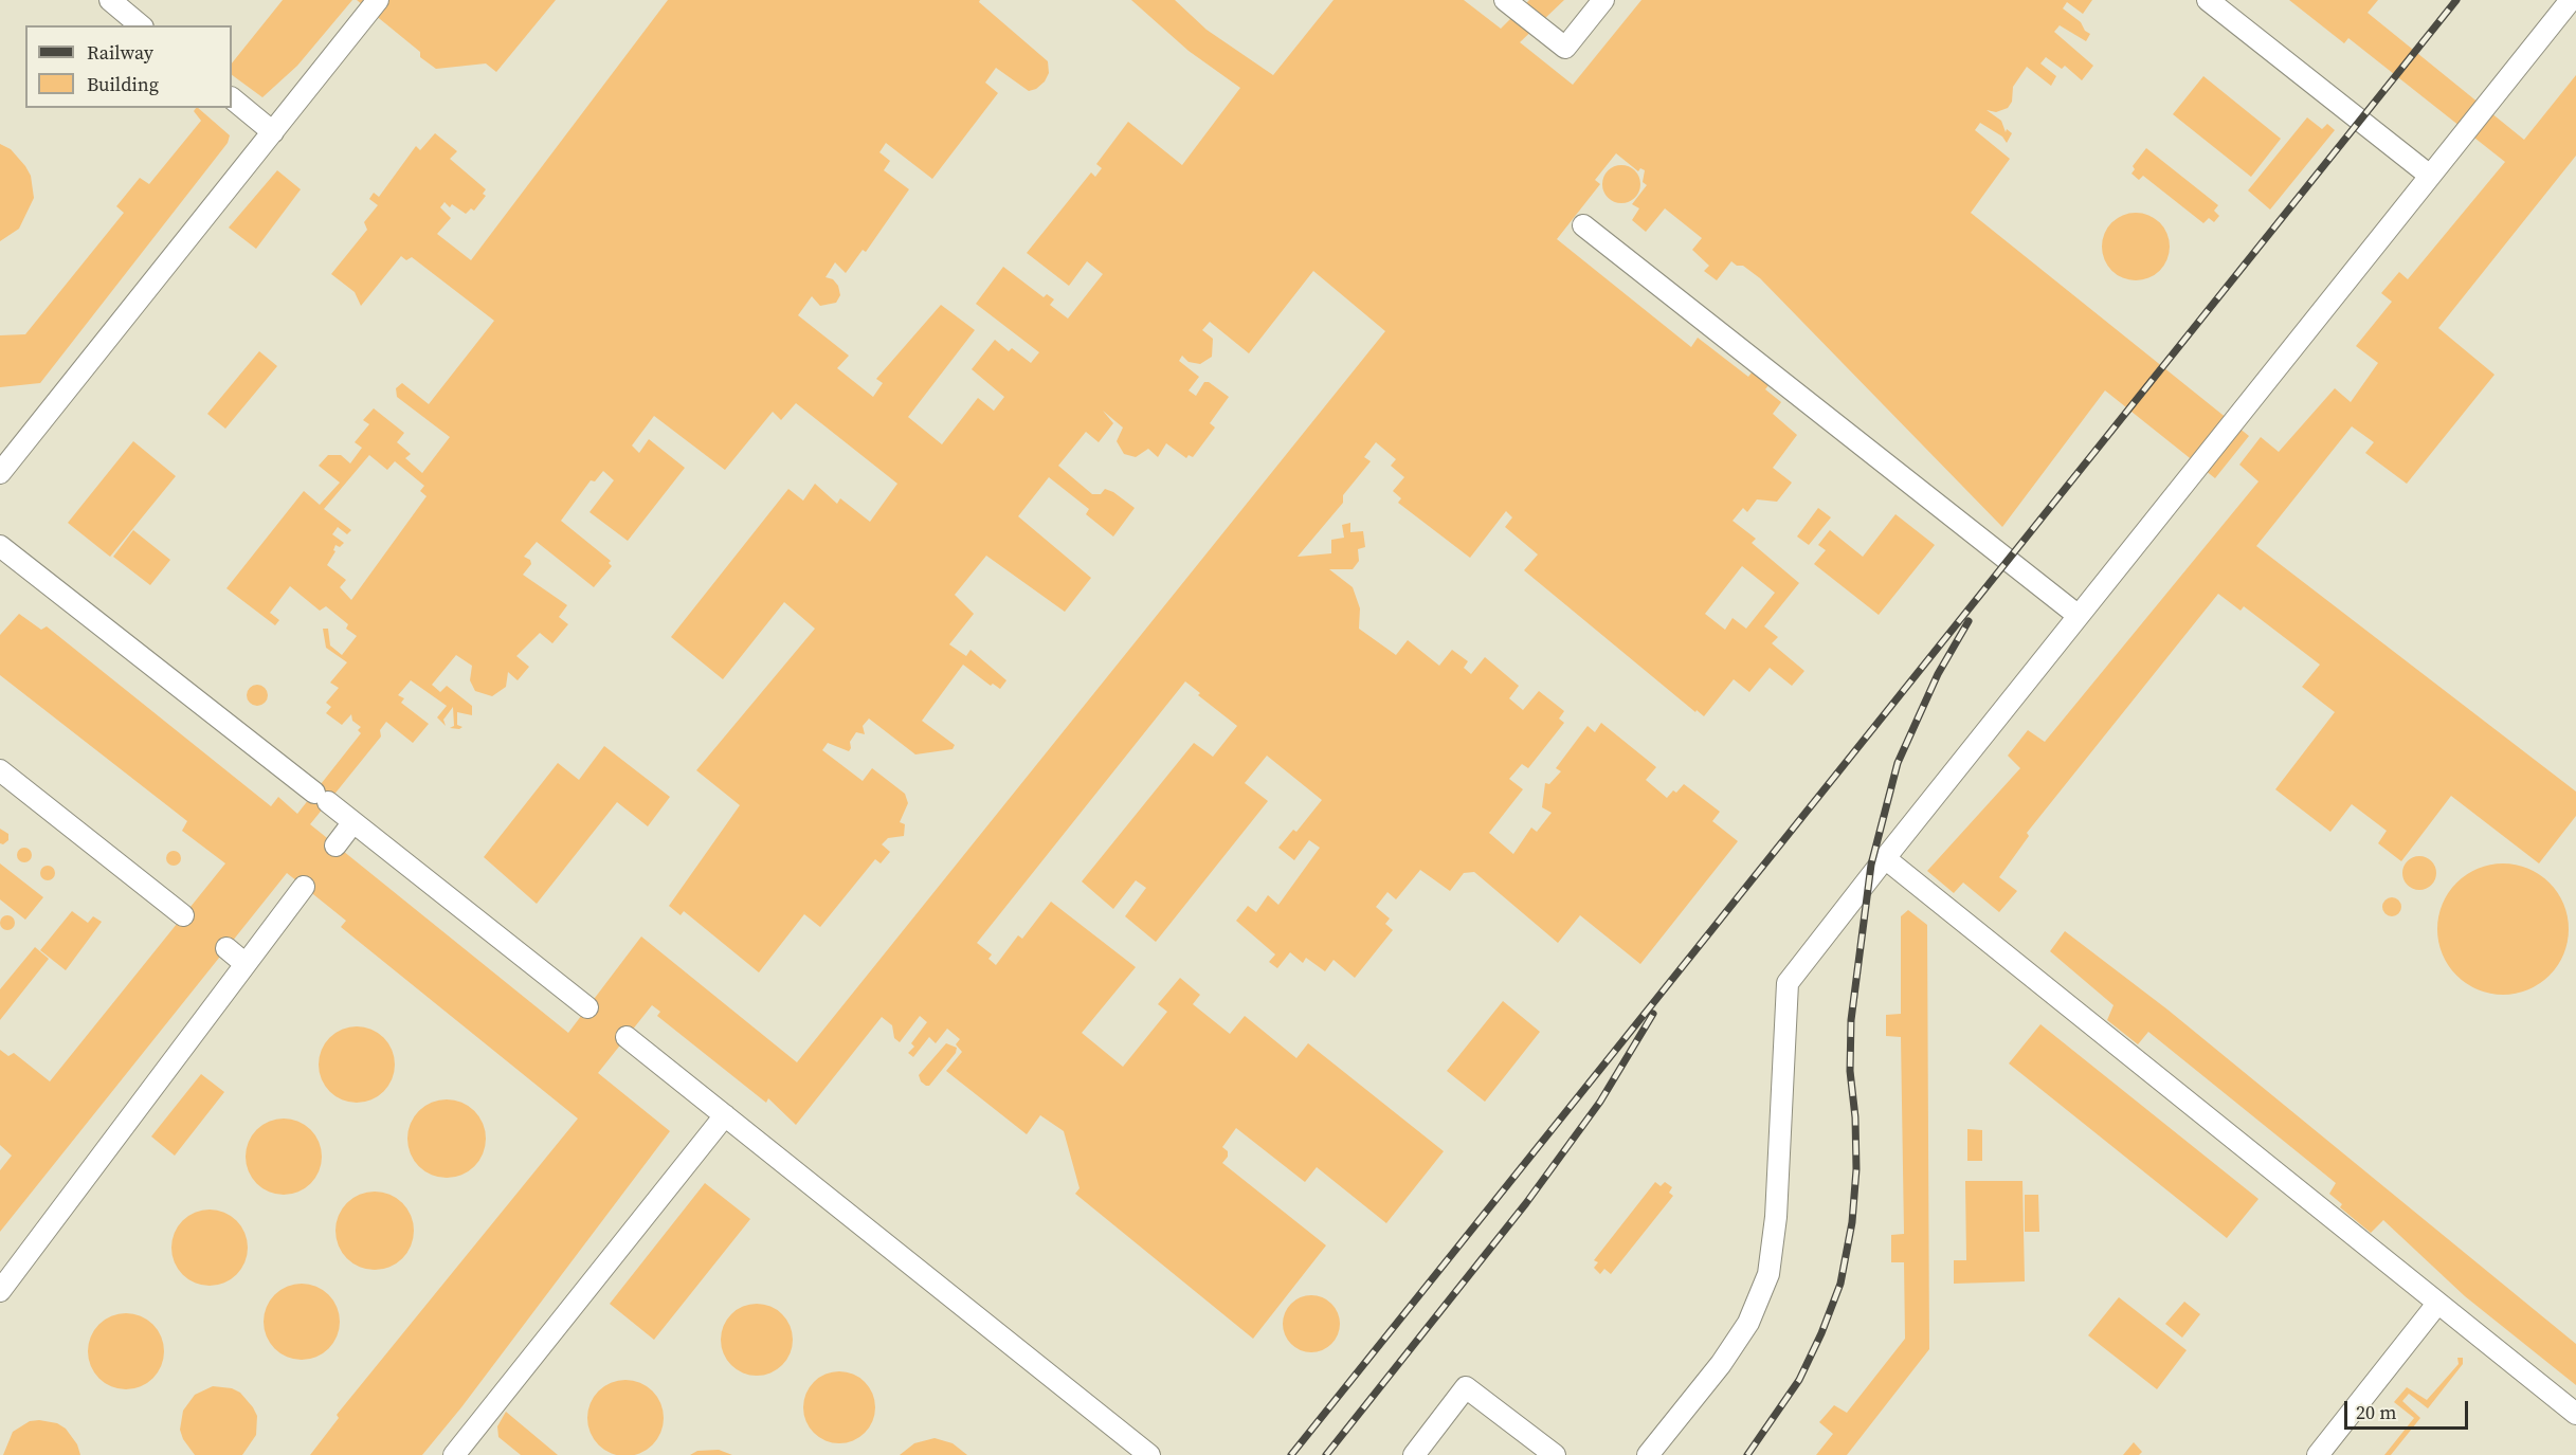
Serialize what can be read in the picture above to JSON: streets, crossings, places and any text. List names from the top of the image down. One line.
{"legend":["Railway","Building"],"scale_bar":"20 m"}
